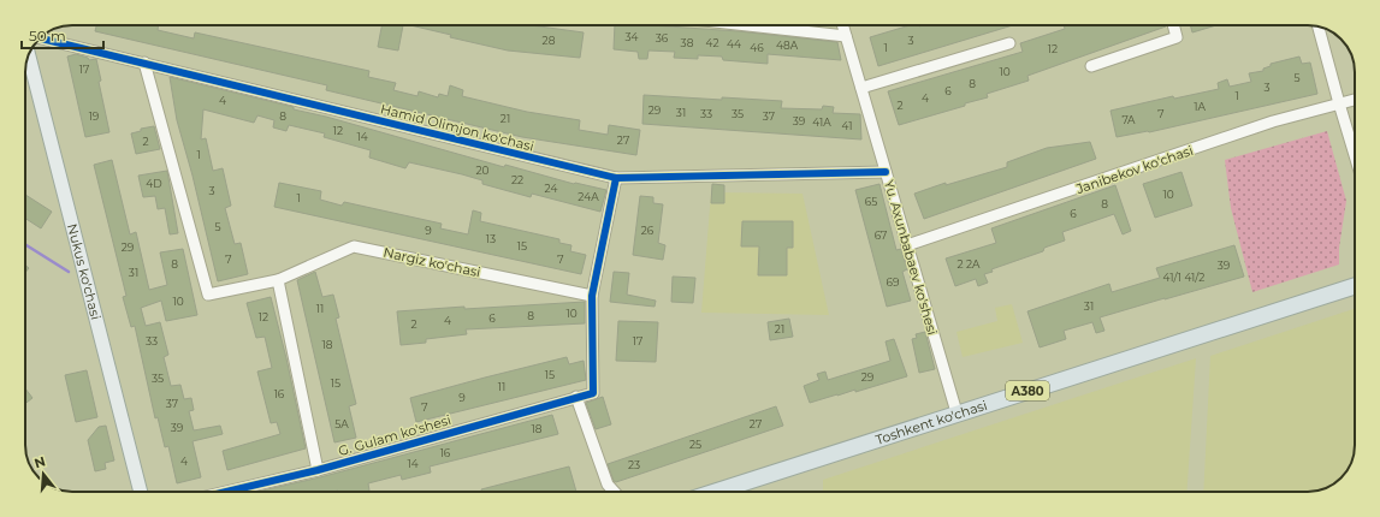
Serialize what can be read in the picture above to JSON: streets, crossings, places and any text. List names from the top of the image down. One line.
{"streets":{"highway":["A380","Toshkent ko'chasi"],"main road":["Nukus ko'chasi"],"street":["Hamid Olimjon ko'chasi","Janibekov ko'chasi","Yu. Axunbabaev ko'shesi","Nargiz ko'chasi","G. Gulam ko'shesi"]},"crossings":[["Hamid Olimjon ko'chasi","Yu. Axunbabaev ko'shesi"],["Hamid Olimjon ko'chasi","Nargiz ko'chasi"],["Janibekov ko'chasi","Yu. Axunbabaev ko'shesi"],["Yu. Axunbabaev ko'shesi","Toshkent ko'chasi"],["Nargiz ko'chasi","G. Gulam ko'shesi"]],"house_numbers":["34","36","28","3","38","42","44","48A","46","1","12","17","10","5","8","3","6","1","4","4","2","1A","29","31","33","35","7","19","8","37","21","7A","39","41A","41","12","14","27","2","1","20","22","4D","24","3","10","24A","1","65","8","6","5","9","26","67","13","15","29","7","7","8","2 2A","39","31","41/1 41/2","69","10","31","11","10","8","12","6","4","2","21","33","17","18","15","29","35","15","11","16","9","37","7","5A","27","39","18","25","16","4","14","23"],"scale_bar":"50 m","north":"top"}
